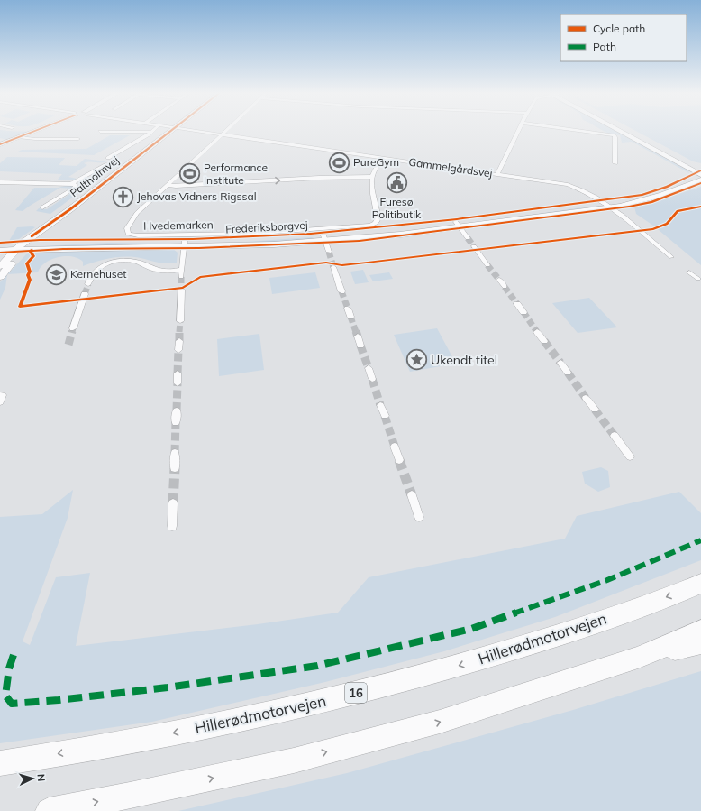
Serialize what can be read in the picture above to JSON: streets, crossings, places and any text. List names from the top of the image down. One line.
{"streets":{"highway":["Hillerødmotorvejen","16"],"street":["Gammelgårdsvej","Paltholmvej","Hvedemarken","Frederiksborgvej"]},"crossings":[["Gammelgårdsvej","Frederiksborgvej"],["Paltholmvej","Frederiksborgvej"]],"places":{"sports":["PureGym","Performance Institute"],"public building":["Furesø Politibutik"],"church":["Jehovas Vidners Rigssal"],"school or university":["Kernehuset"],"place":["Ukendt titel"]},"legend":["Cycle path","Path"],"north":"right"}
